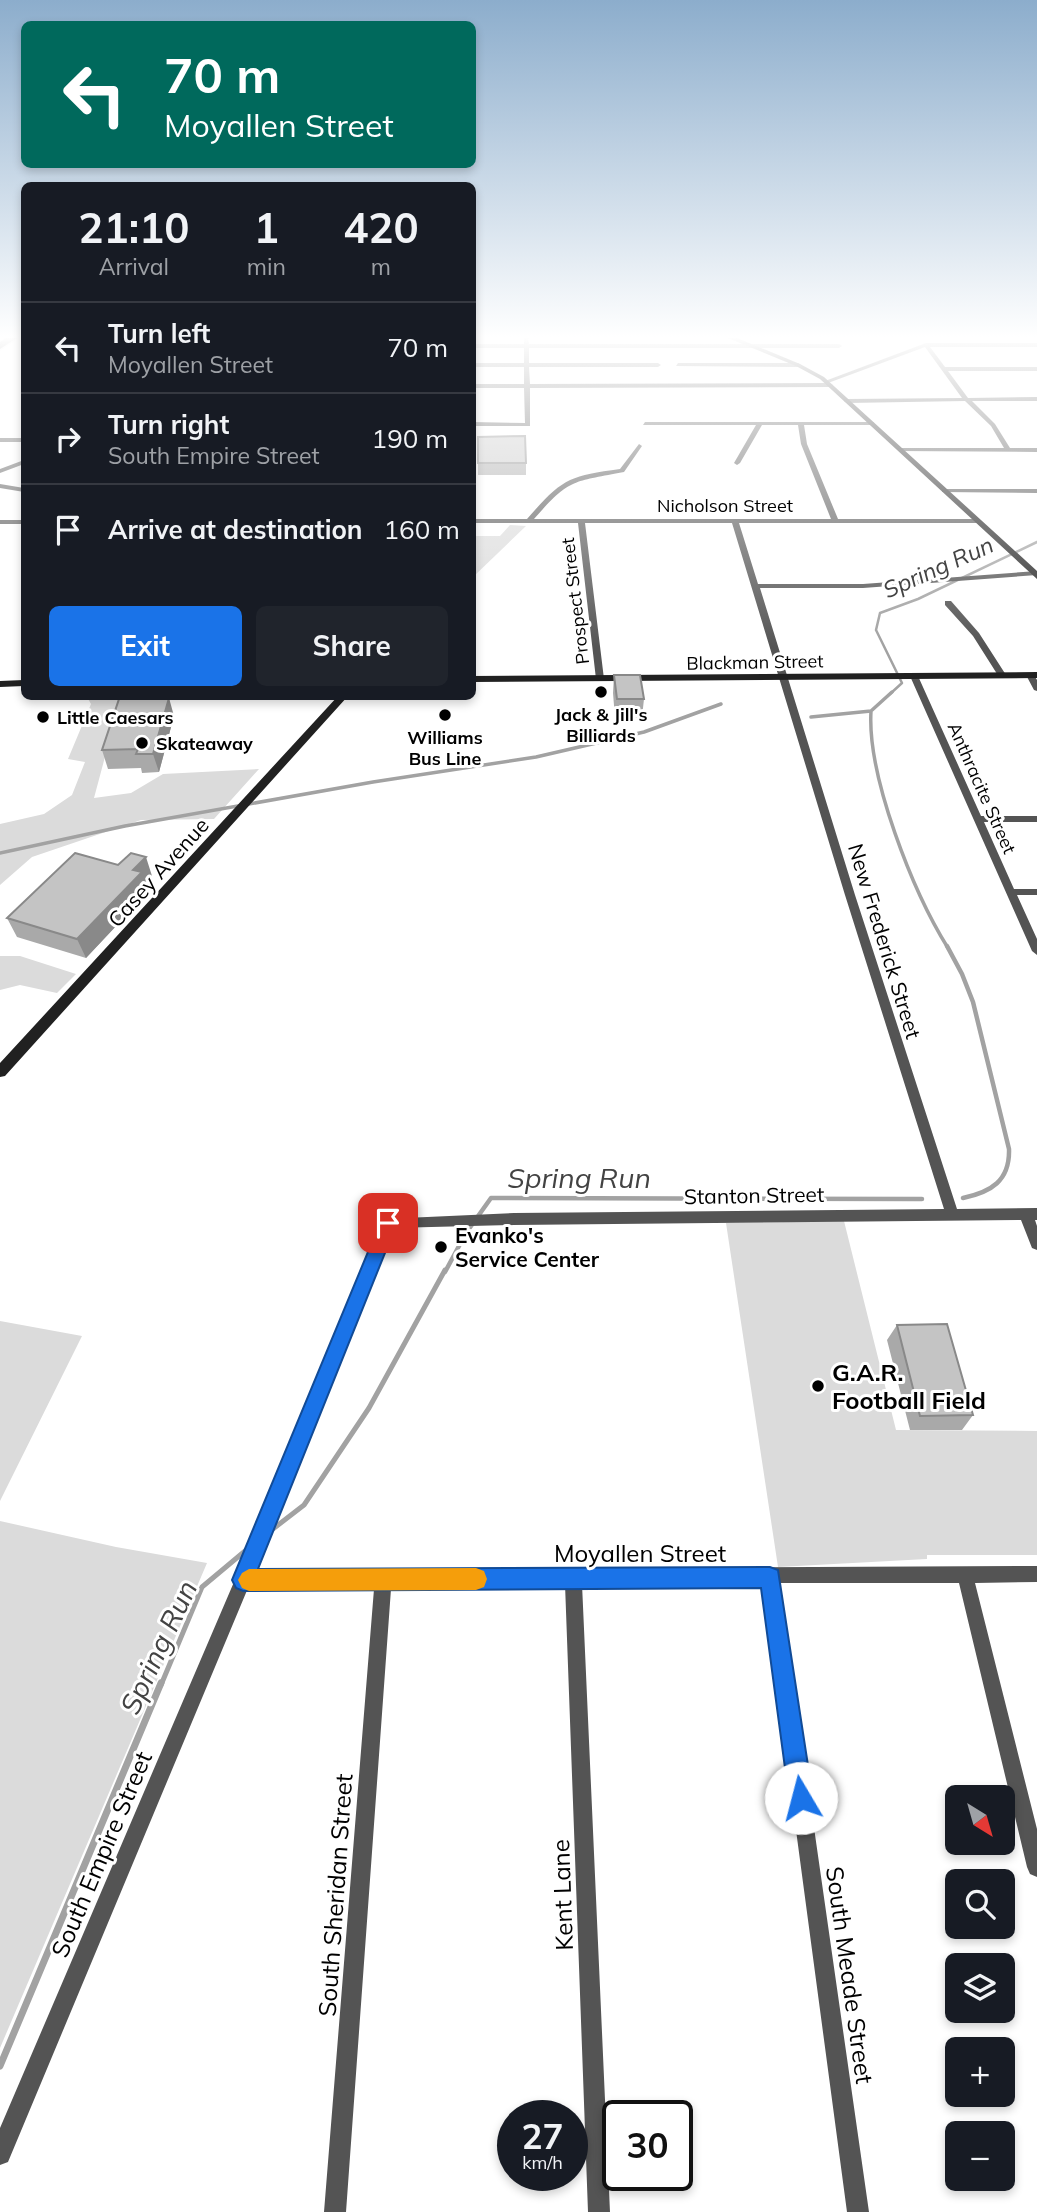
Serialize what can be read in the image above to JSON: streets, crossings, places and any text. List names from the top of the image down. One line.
{"streets":{"main road":["Blackman Street","Casey Avenue"],"street":["Nicholson Street","Prospect Street","Anthracite Street","New Frederick Street","Stanton Street","Moyallen Street","South Empire Street","South Sheridan Street","Kent Lane","South Meade Street"]},"crossings":[["Nicholson Street","Prospect Street"],["Nicholson Street","New Frederick Street"],["Prospect Street","Blackman Street"],["Blackman Street","Anthracite Street"],["Blackman Street","New Frederick Street"],["New Frederick Street","Stanton Street"],["Stanton Street","South Empire Street"],["Moyallen Street","South Empire Street"],["Moyallen Street","South Sheridan Street"],["Moyallen Street","Kent Lane"],["Moyallen Street","South Meade Street"]],"water":["Spring Run"],"places":["Jack & Jill's Billiards","Williams Bus Line","Little Caesars","Skateaway","Evanko's Service Center","G.A.R. Football Field"],"north":"bottom right","page":{"turn":["70 m","Moyallen Street"],"eta":["21:10","Arrival","1","min","420","m"],"list":[{"name":"Turn left","note":"Moyallen Street","value":"70 m"},{"name":"Turn right","note":"South Empire Street","value":"190 m"},{"name":"Arrive at destination","value":"160 m"}],"buttons":["Exit","Share"],"map_buttons":["+","−"],"speed":"27 km/h","limit":"30"}}
